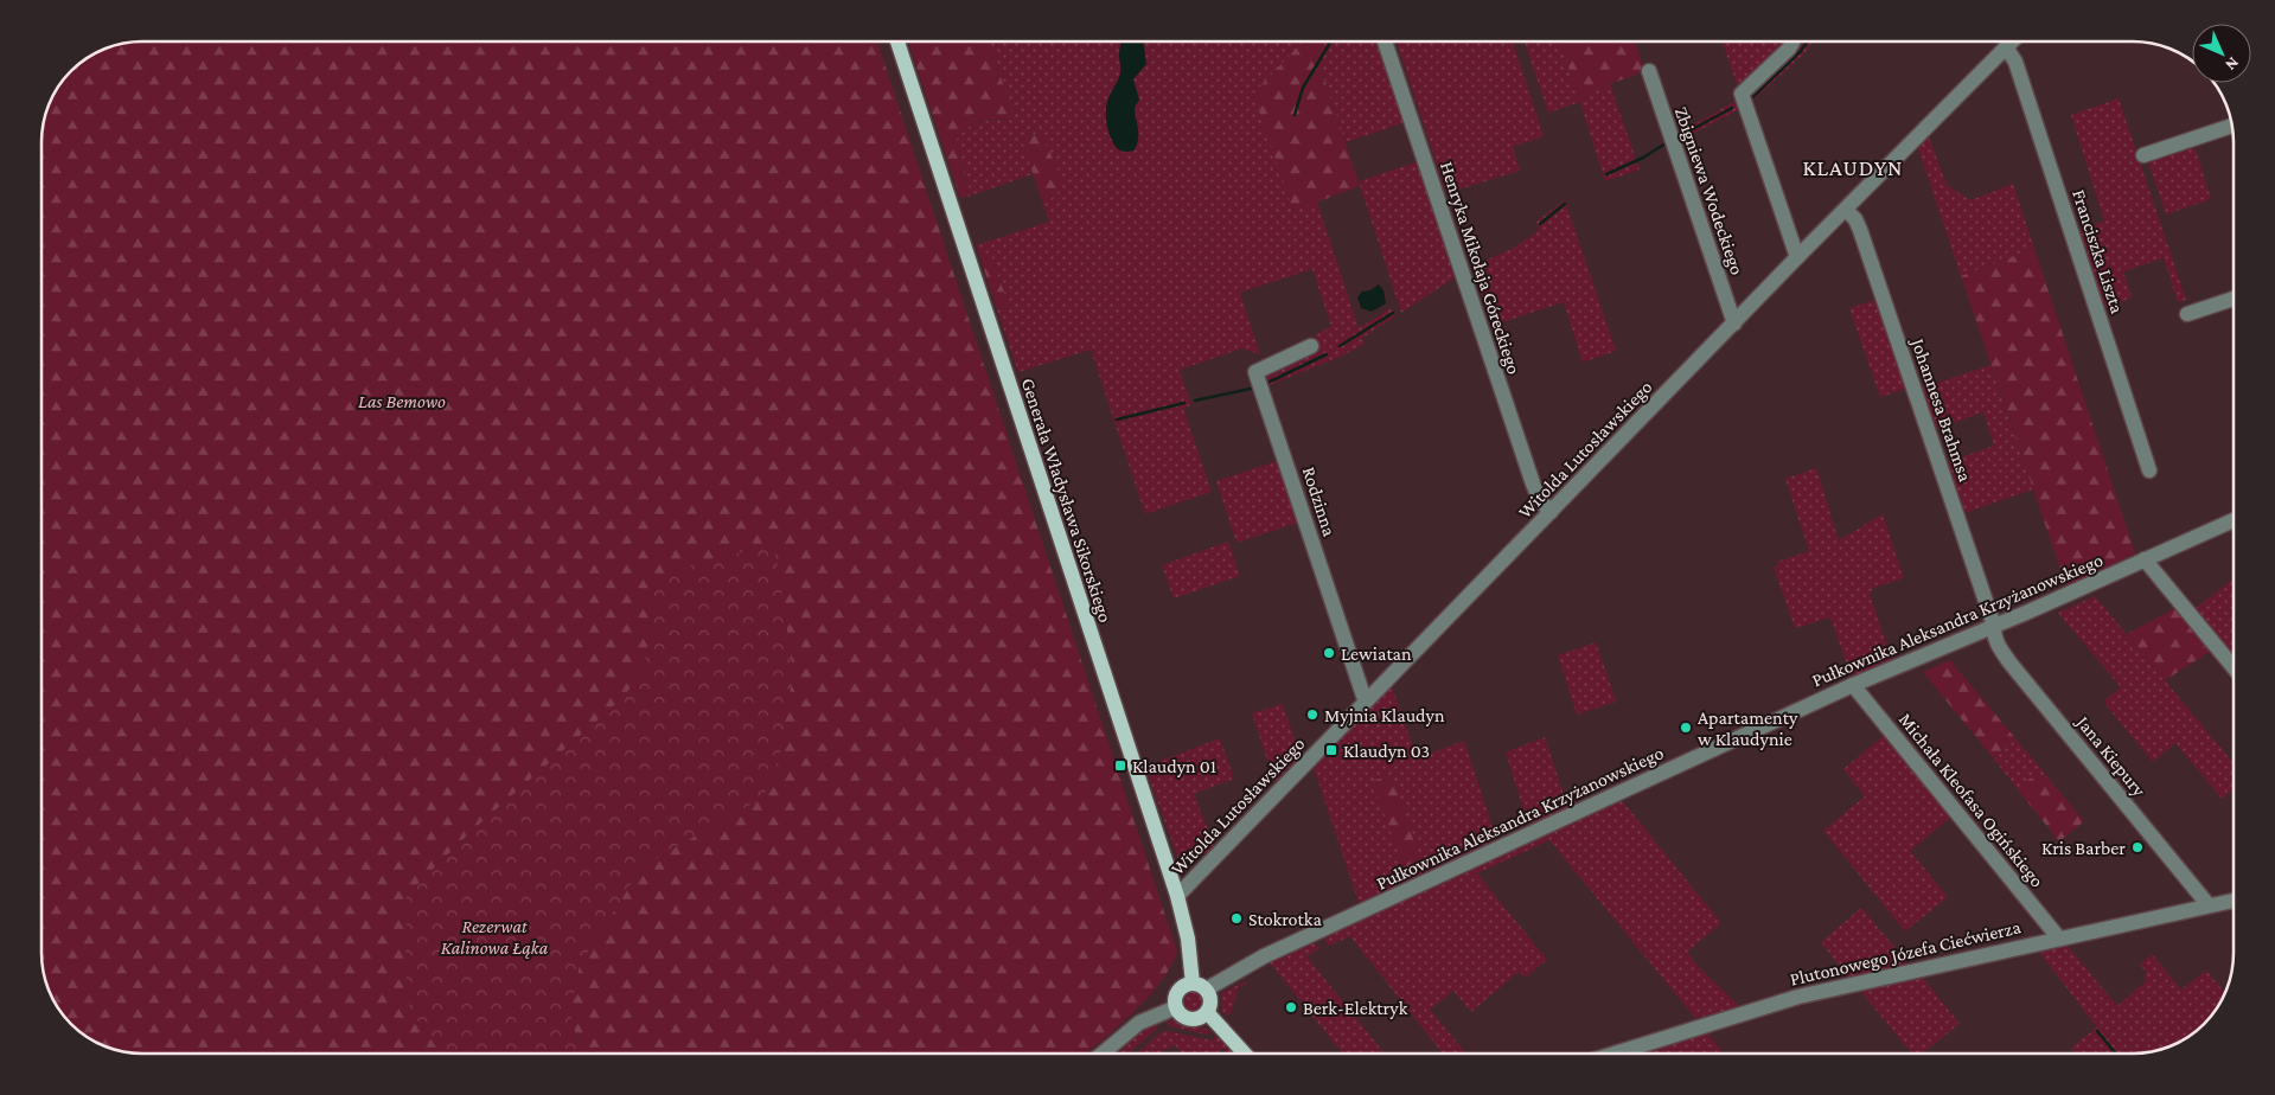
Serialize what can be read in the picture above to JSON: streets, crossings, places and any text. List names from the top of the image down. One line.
{"streets":{"main road":["Generała Władysława Sikorskiego"],"street":["Zbigniewa Wodeckiego","Franciszka Liszta","Henryka Mikołaja Góreckiego","Johannesa Brahmsa","Witolda Lutosławskiego","Rodzinna","Pułkownika Aleksandra Krzyżanowskiego","Jana Kiepury","Michała Kleofasa Ogińskiego","Plutonowego Józefa Ciećwierza"]},"crossings":[["Zbigniewa Wodeckiego","Witolda Lutosławskiego"],["Franciszka Liszta","Witolda Lutosławskiego"],["Henryka Mikołaja Góreckiego","Witolda Lutosławskiego"],["Johannesa Brahmsa","Witolda Lutosławskiego"],["Johannesa Brahmsa","Pułkownika Aleksandra Krzyżanowskiego"],["Johannesa Brahmsa","Jana Kiepury"],["Witolda Lutosławskiego","Generała Władysława Sikorskiego"],["Witolda Lutosławskiego","Rodzinna"],["Generała Władysława Sikorskiego","Pułkownika Aleksandra Krzyżanowskiego"],["Pułkownika Aleksandra Krzyżanowskiego","Jana Kiepury"],["Pułkownika Aleksandra Krzyżanowskiego","Michała Kleofasa Ogińskiego"],["Jana Kiepury","Plutonowego Józefa Ciećwierza"],["Michała Kleofasa Ogińskiego","Plutonowego Józefa Ciećwierza"]],"districts":["KLAUDYN"],"parks":["Las Bemowo","Rezerwat Kalinowa Łąka"],"places":{"other":["Lewiatan","Myjnia Klaudyn","Apartamenty w Klaudynie","Kris Barber","Stokrotka","Berk-Elektryk"],"transit":["Klaudyn 03","Klaudyn 01"]},"north":"bottom right"}
